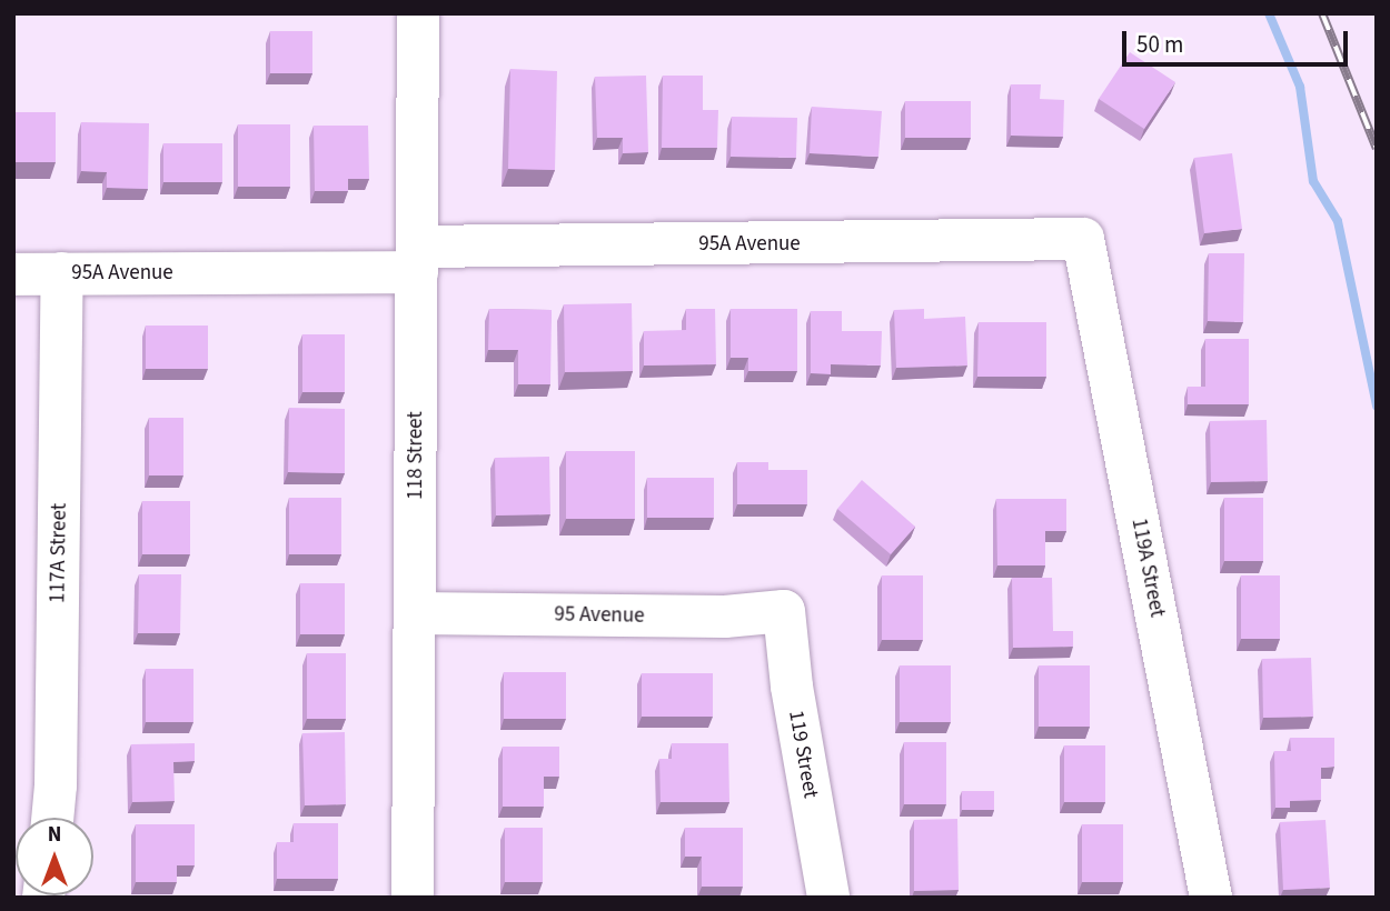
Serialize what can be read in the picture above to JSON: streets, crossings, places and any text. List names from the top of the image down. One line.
{"streets":{"street":["95A Avenue","118 Street","117A Street","119A Street","95 Avenue","119 Street"]},"crossings":[["95A Avenue","118 Street"],["95A Avenue","117A Street"],["95A Avenue","119A Street"],["118 Street","95 Avenue"],["95 Avenue","119 Street"]],"scale_bar":"50 m","north":"top"}
